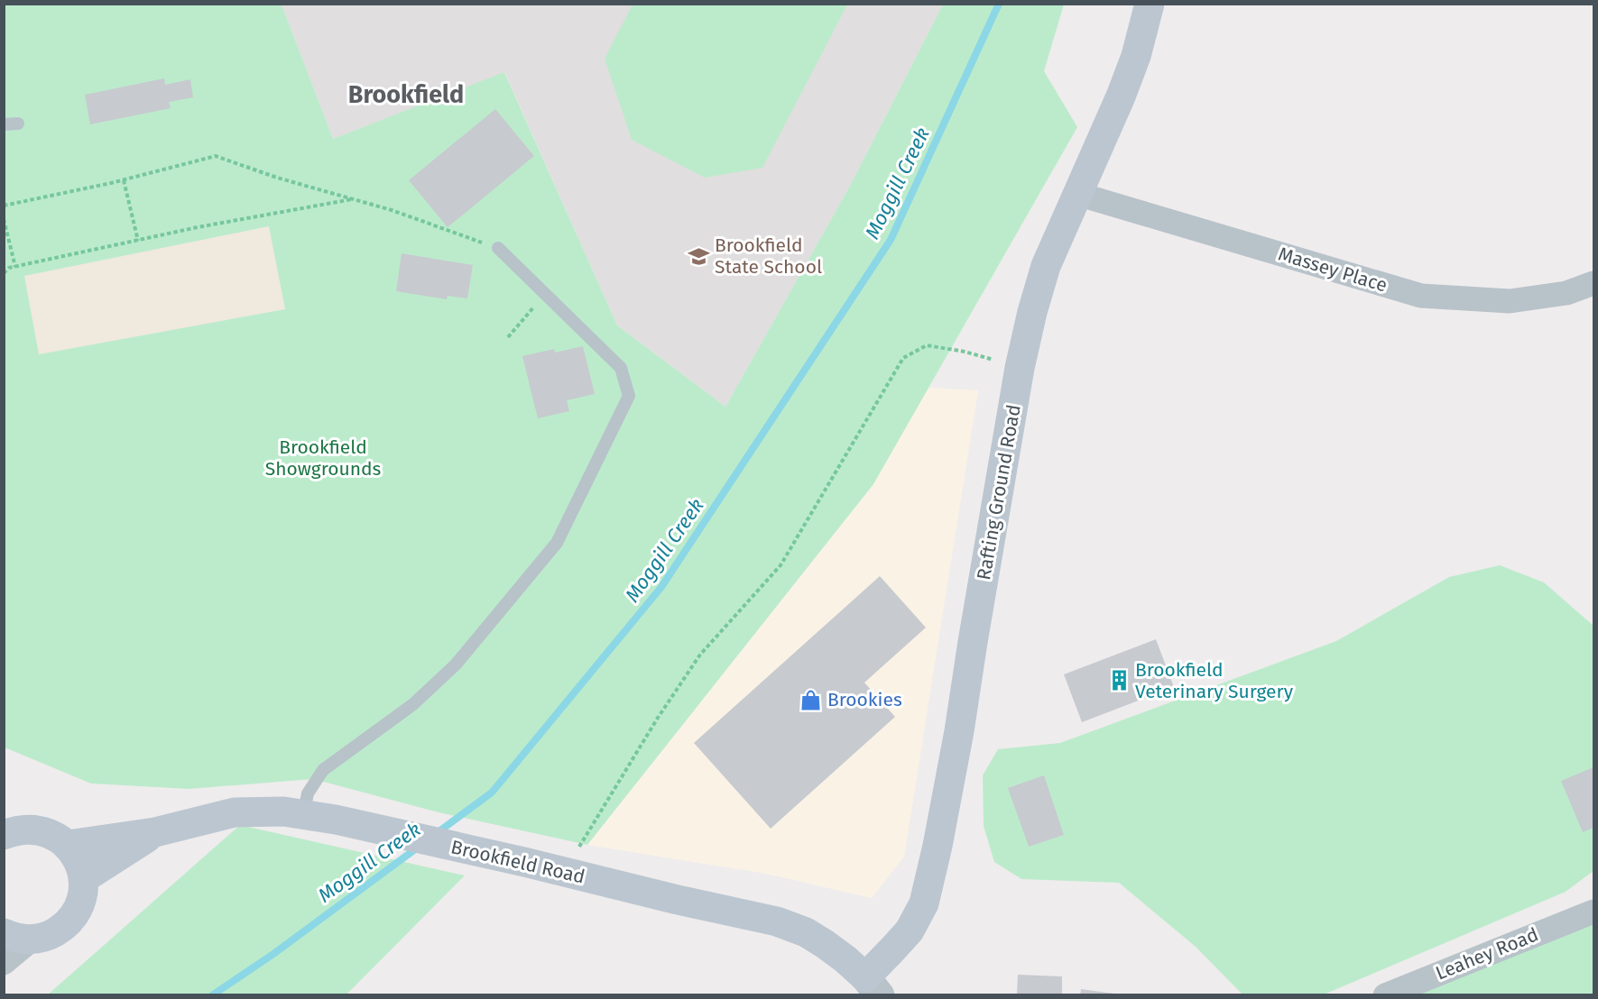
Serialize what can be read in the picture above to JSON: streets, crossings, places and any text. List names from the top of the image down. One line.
{"streets":{"main road":["Rafting Ground Road","Brookfield Road"],"street":["Massey Place","Leahey Road"]},"crossings":[["Massey Place","Rafting Ground Road"],["Rafting Ground Road","Brookfield Road"]],"districts":["Brookfield"],"water":["Moggill Creek"],"parks":["Brookfield Showgrounds"],"places":{"school or university":["Brookfield State School"],"building":["Brookfield Veterinary Surgery"],"shop":["Brookies"]}}
